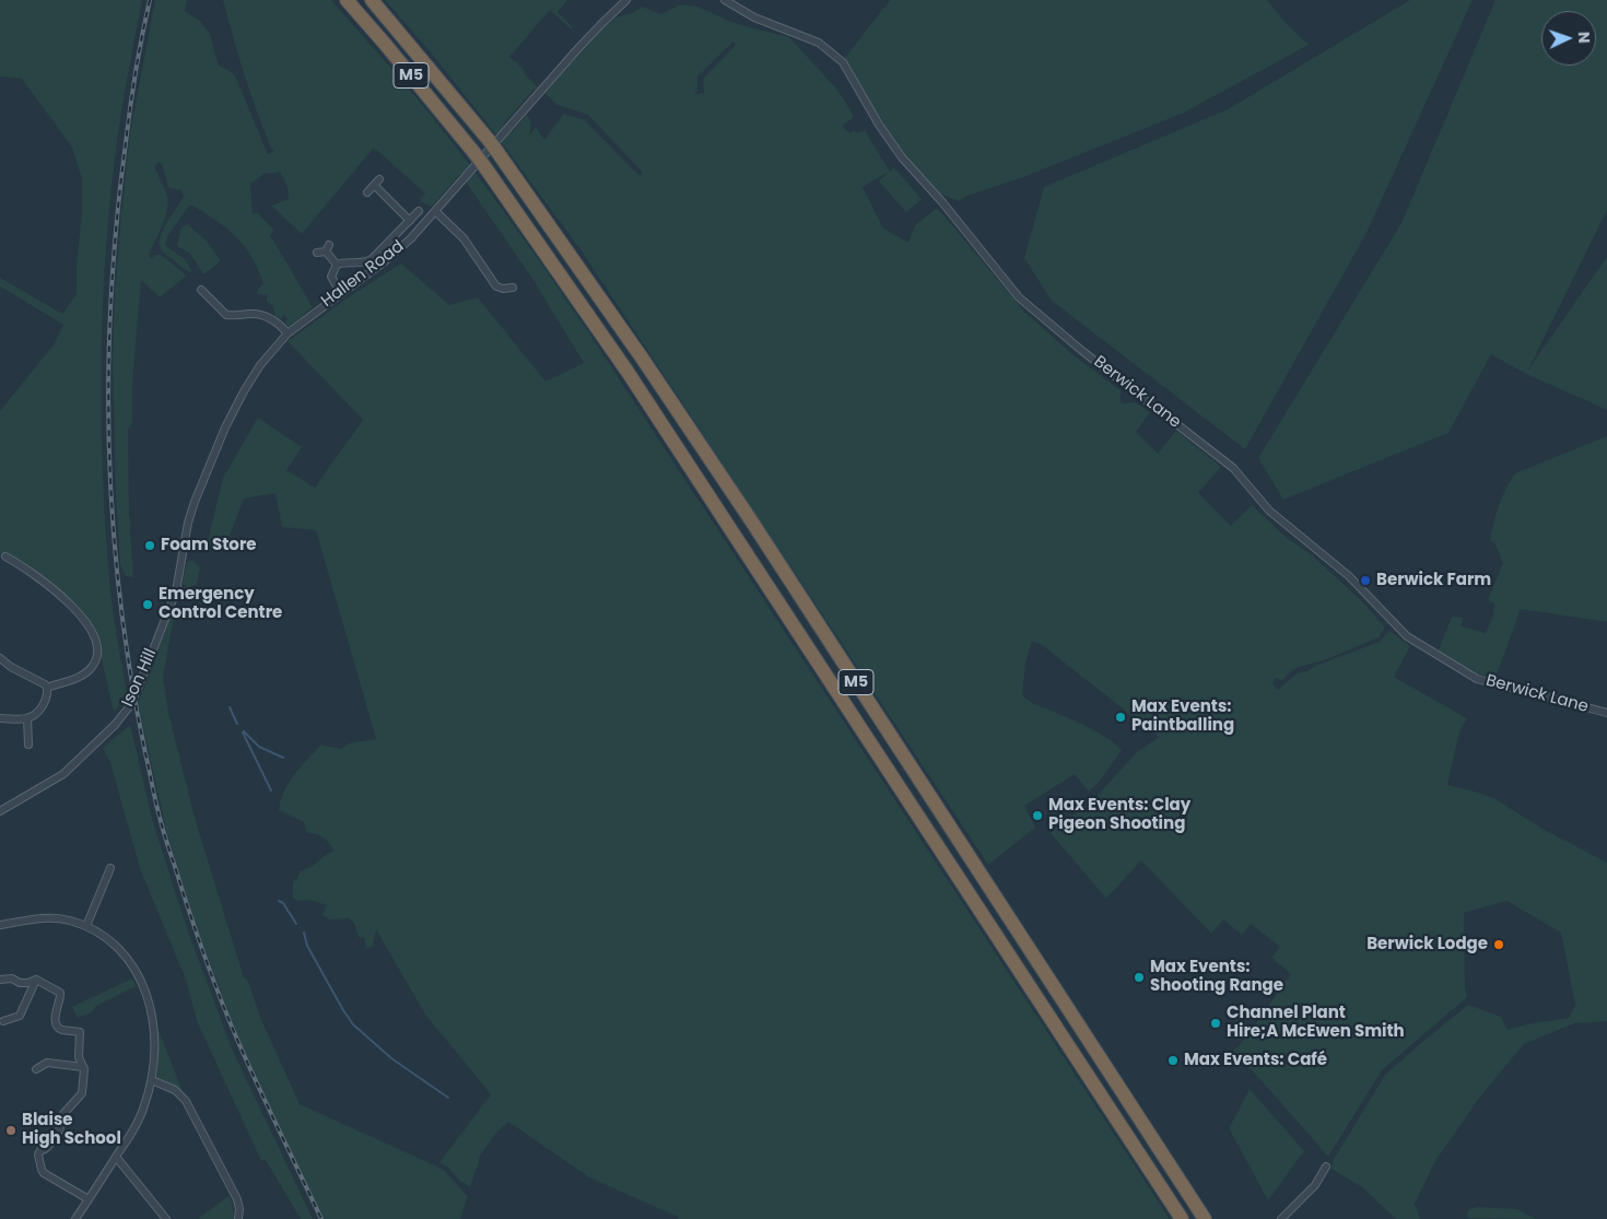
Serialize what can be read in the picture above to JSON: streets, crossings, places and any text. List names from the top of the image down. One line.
{"streets":{"highway":["M5"],"street":["Hallen Road","Berwick Lane","Ison Hill"]},"crossings":[["Hallen Road","Ison Hill"]],"places":["Foam Store","Berwick Farm","Emergency Control Centre","Max Events: Paintballing","Max Events: Clay Pigeon Shooting","Berwick Lodge","Max Events: Shooting Range","Channel Plant Hire;A McEwen Smith","Max Events: Café","Blaise High School"],"north":"right"}
